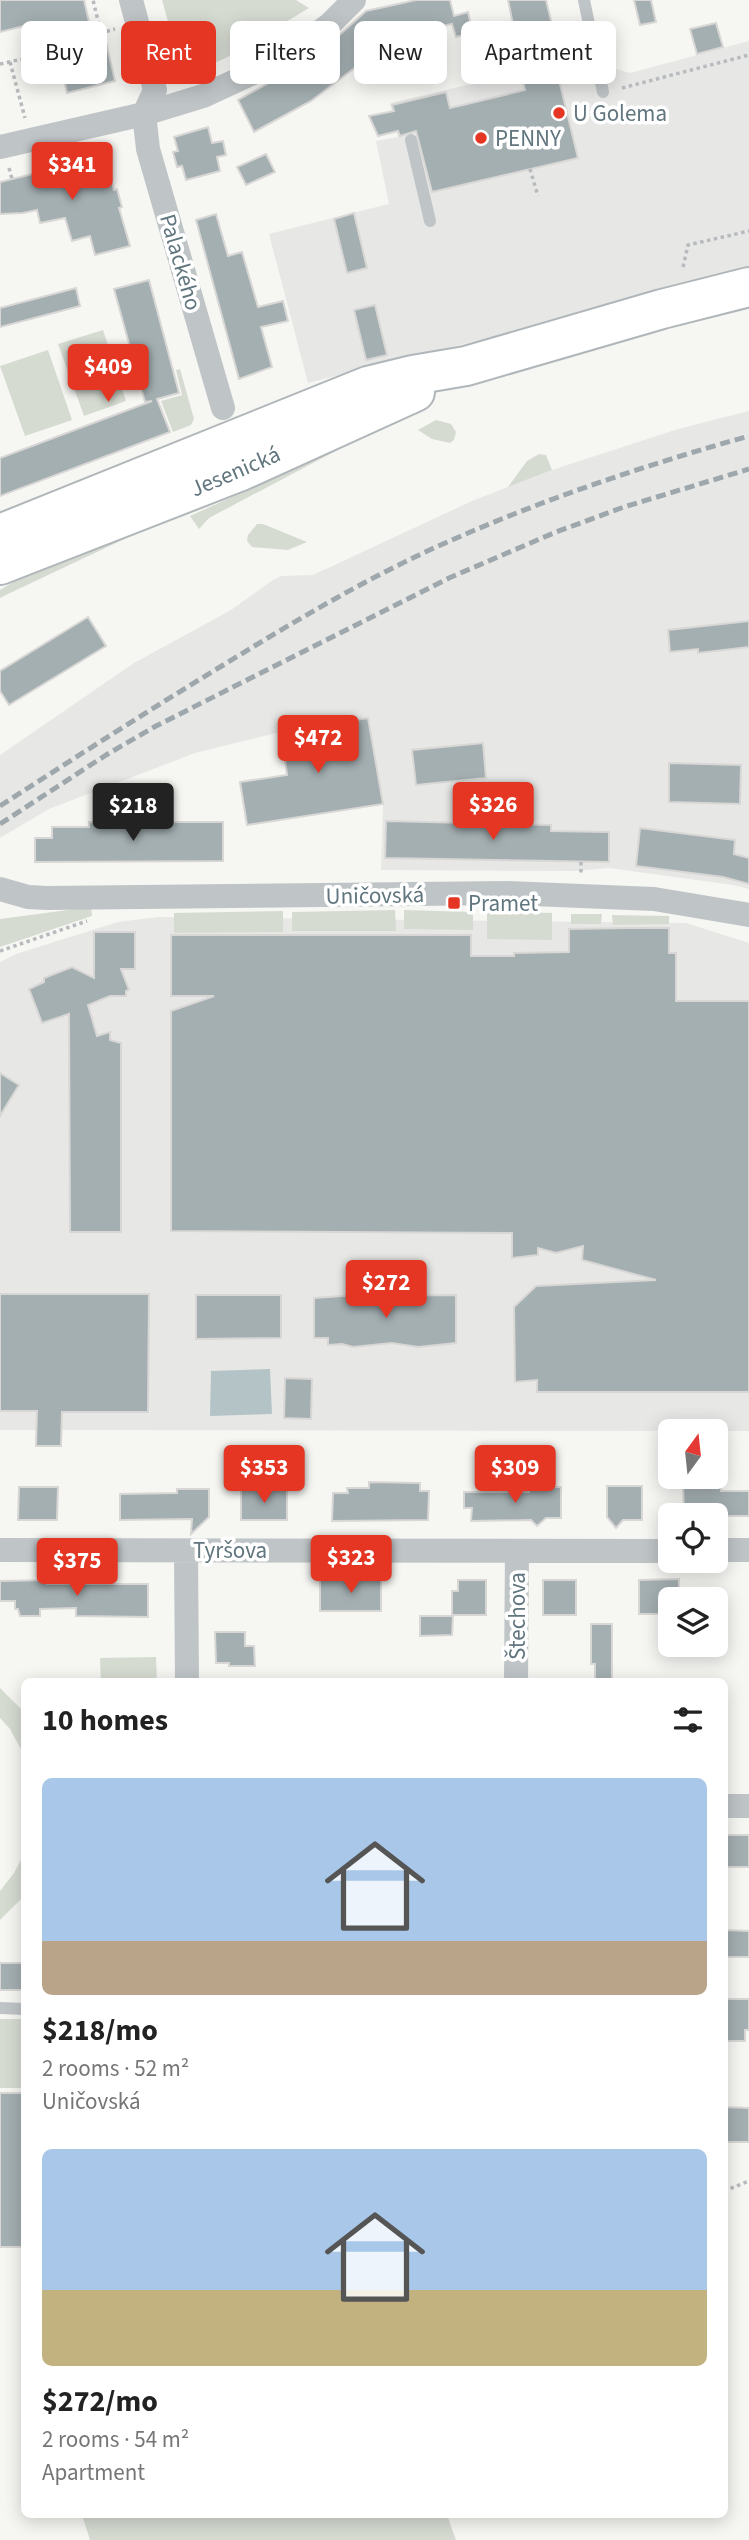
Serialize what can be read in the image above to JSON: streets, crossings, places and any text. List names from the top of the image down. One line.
{"streets":{"main road":["Jesenická"],"street":["Palackého","Uničovská","Tyršova","Štechova"]},"crossings":[["Tyršova","Štechova"]],"places":{"other":["U Golema","PENNY"],"transit":["Pramet"]},"north":"top","page":{"chip":["Buy","Rent","Filters","New","Apartment"],"price":["$341","$409","$472","$326","$218","$272","$353","$309","$323","$375"],"heading":"10 homes","list":[{"name":"$218/mo","note":"2 rooms · 52 m² · Uničovská"},{"name":"$272/mo","note":"2 rooms · 54 m² · Apartment"}]}}
